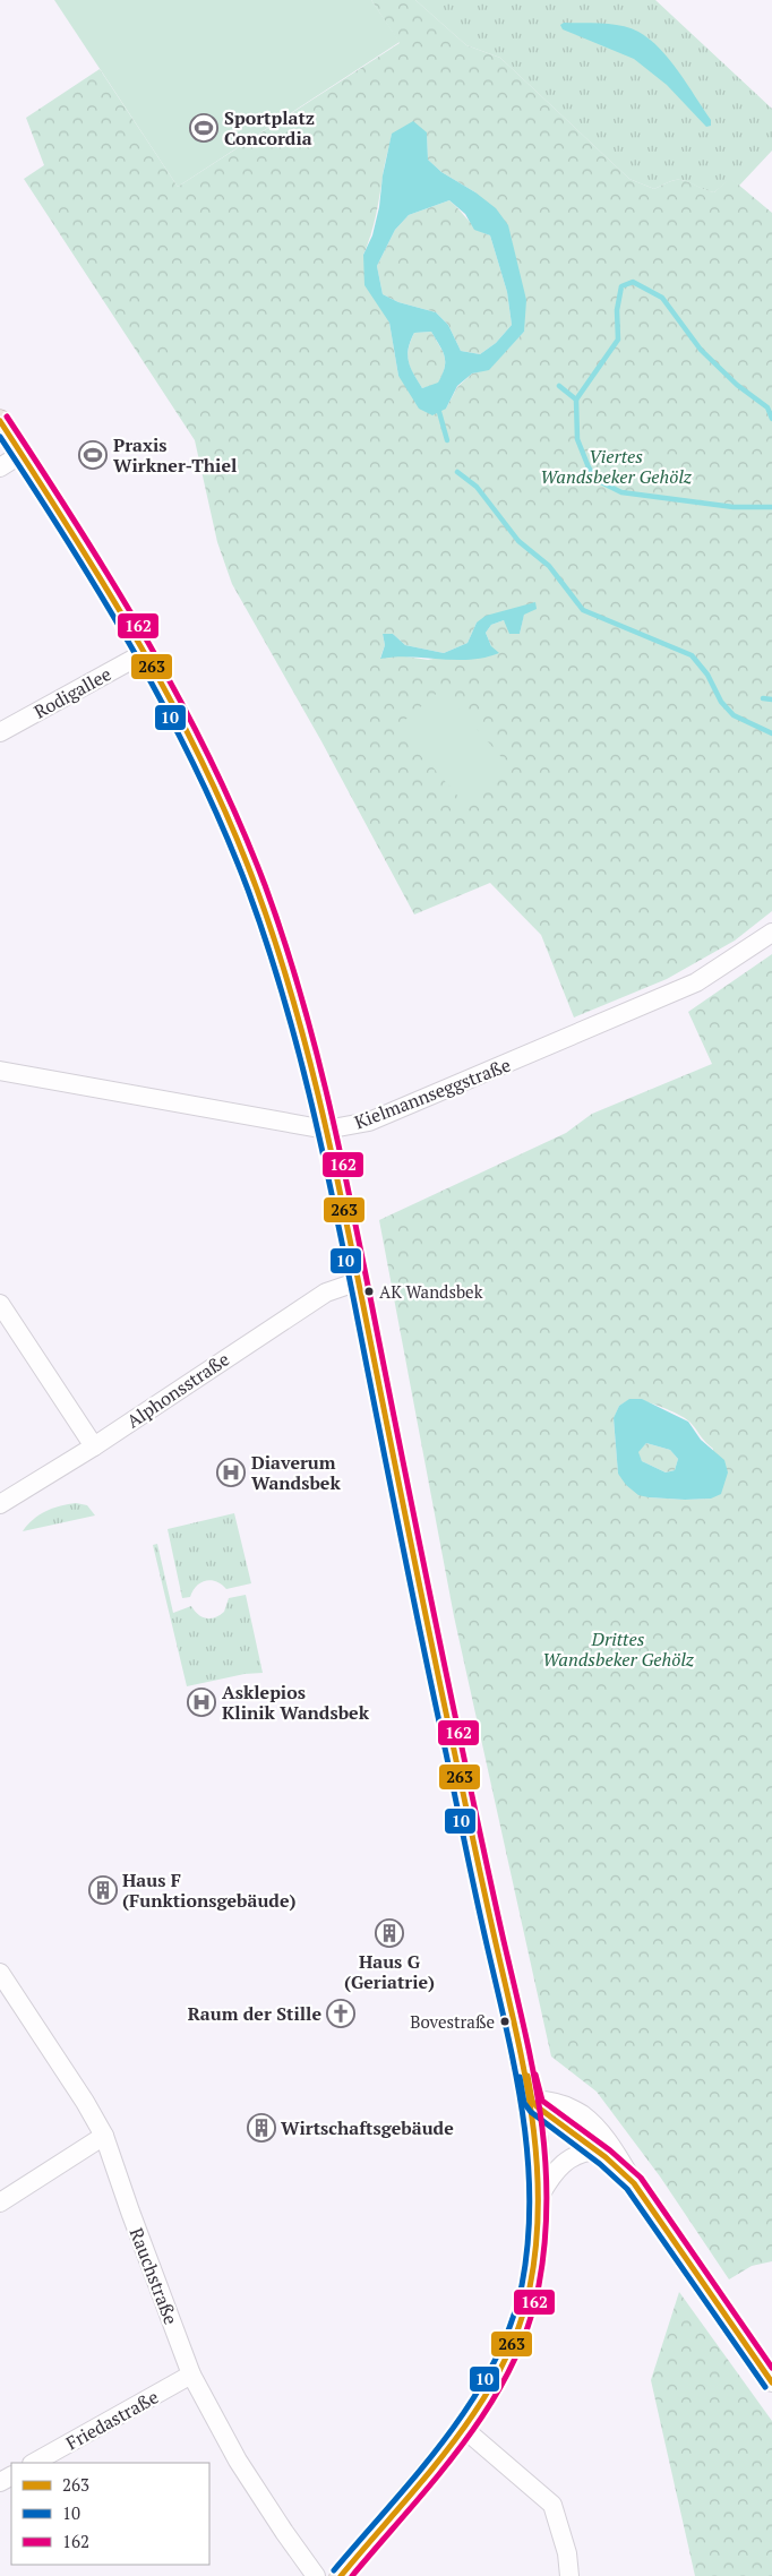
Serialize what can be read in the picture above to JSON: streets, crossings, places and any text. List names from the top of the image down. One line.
{"streets":{"street":["Rodigallee","Kielmannseggstraße","Alphonsstraße","Rauchstraße","Friedastraße"]},"crossings":[["Rauchstraße","Friedastraße"]],"parks":["Viertes Wandsbeker Gehölz","Drittes Wandsbeker Gehölz"],"places":{"sports":["Sportplatz Concordia","Praxis Wirkner-Thiel"],"other":["AK Wandsbek","Bovestraße"],"hospital":["Diaverum Wandsbek","Asklepios Klinik Wandsbek"],"building":["Haus F (Funktionsgebäude)","Haus G (Geriatrie)","Wirtschaftsgebäude"],"church":["Raum der Stille"]},"lines":["transit line 162","transit line 263","transit line 10"],"legend":["263","10","162"]}
